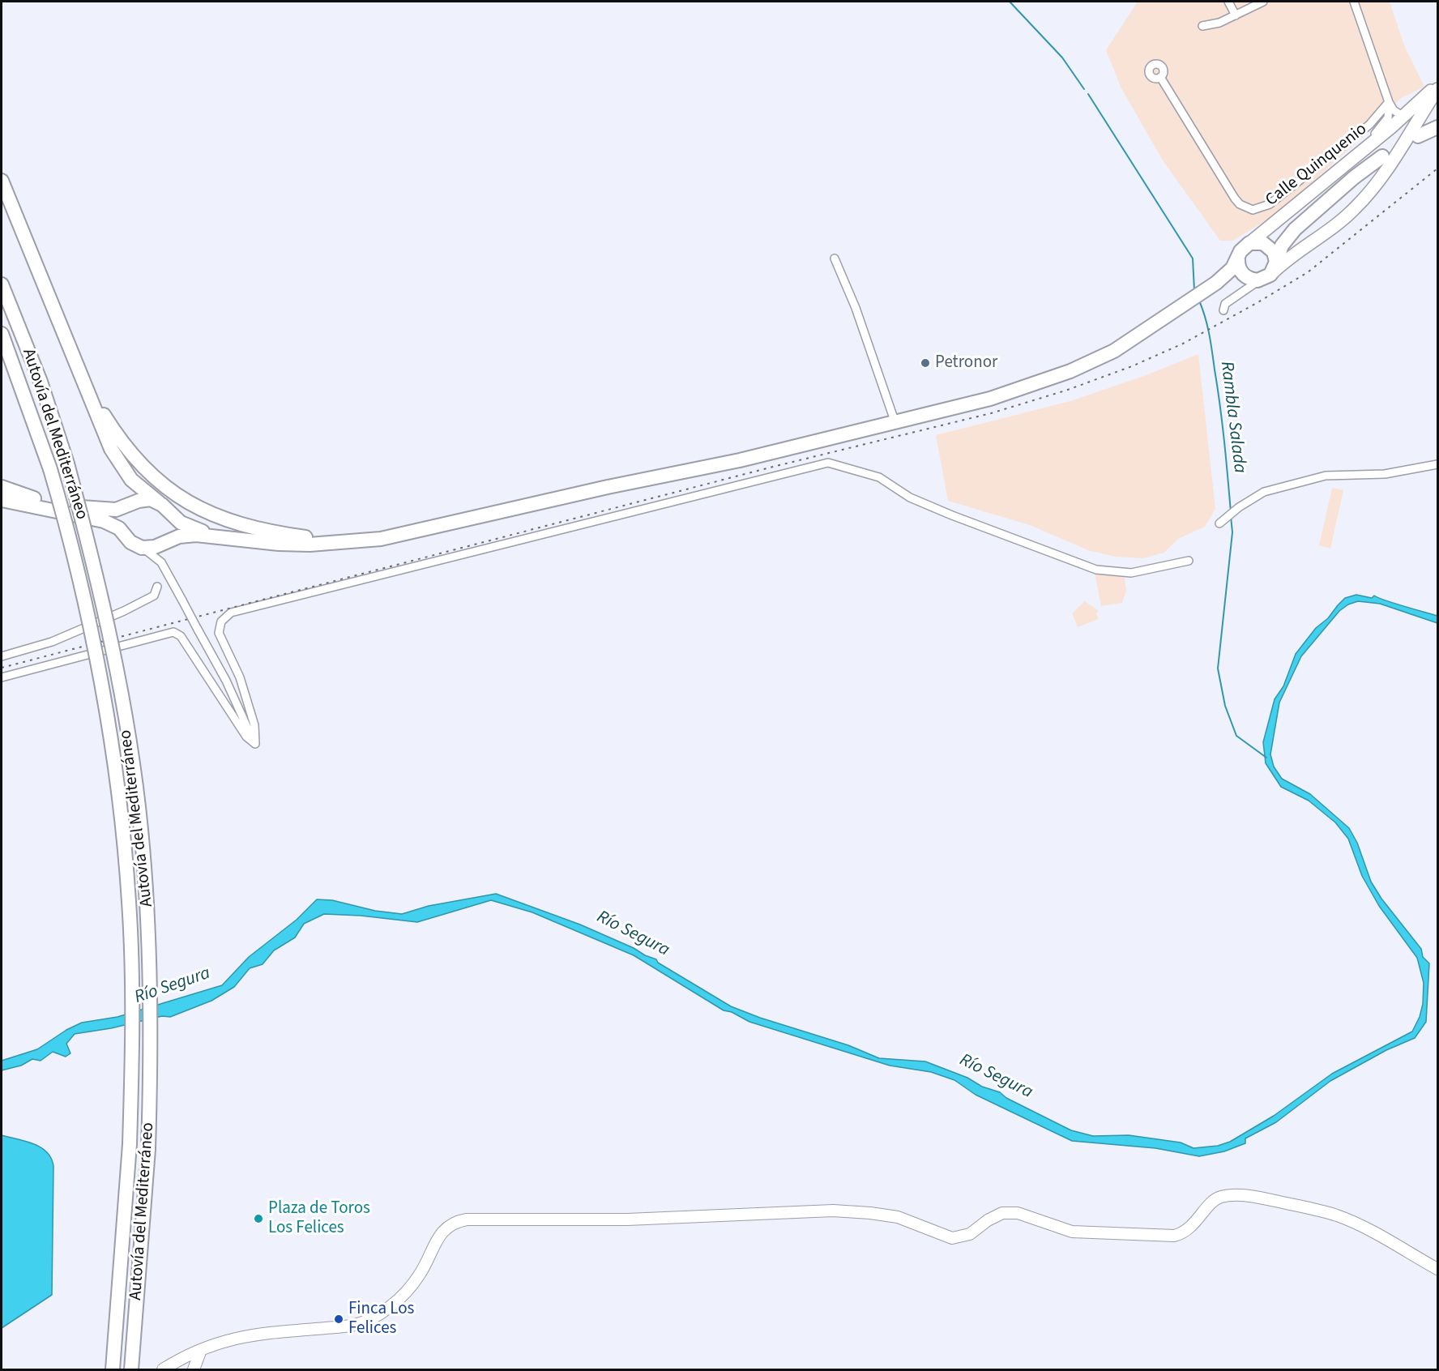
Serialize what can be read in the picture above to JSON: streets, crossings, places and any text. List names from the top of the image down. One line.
{"streets":{"highway":["Autovía del Mediterráneo"],"street":["Calle Quinquenio"]},"water":["Rambla Salada","Río Segura"],"places":["Petronor","Plaza de Toros Los Felices","Finca Los Felices"]}
